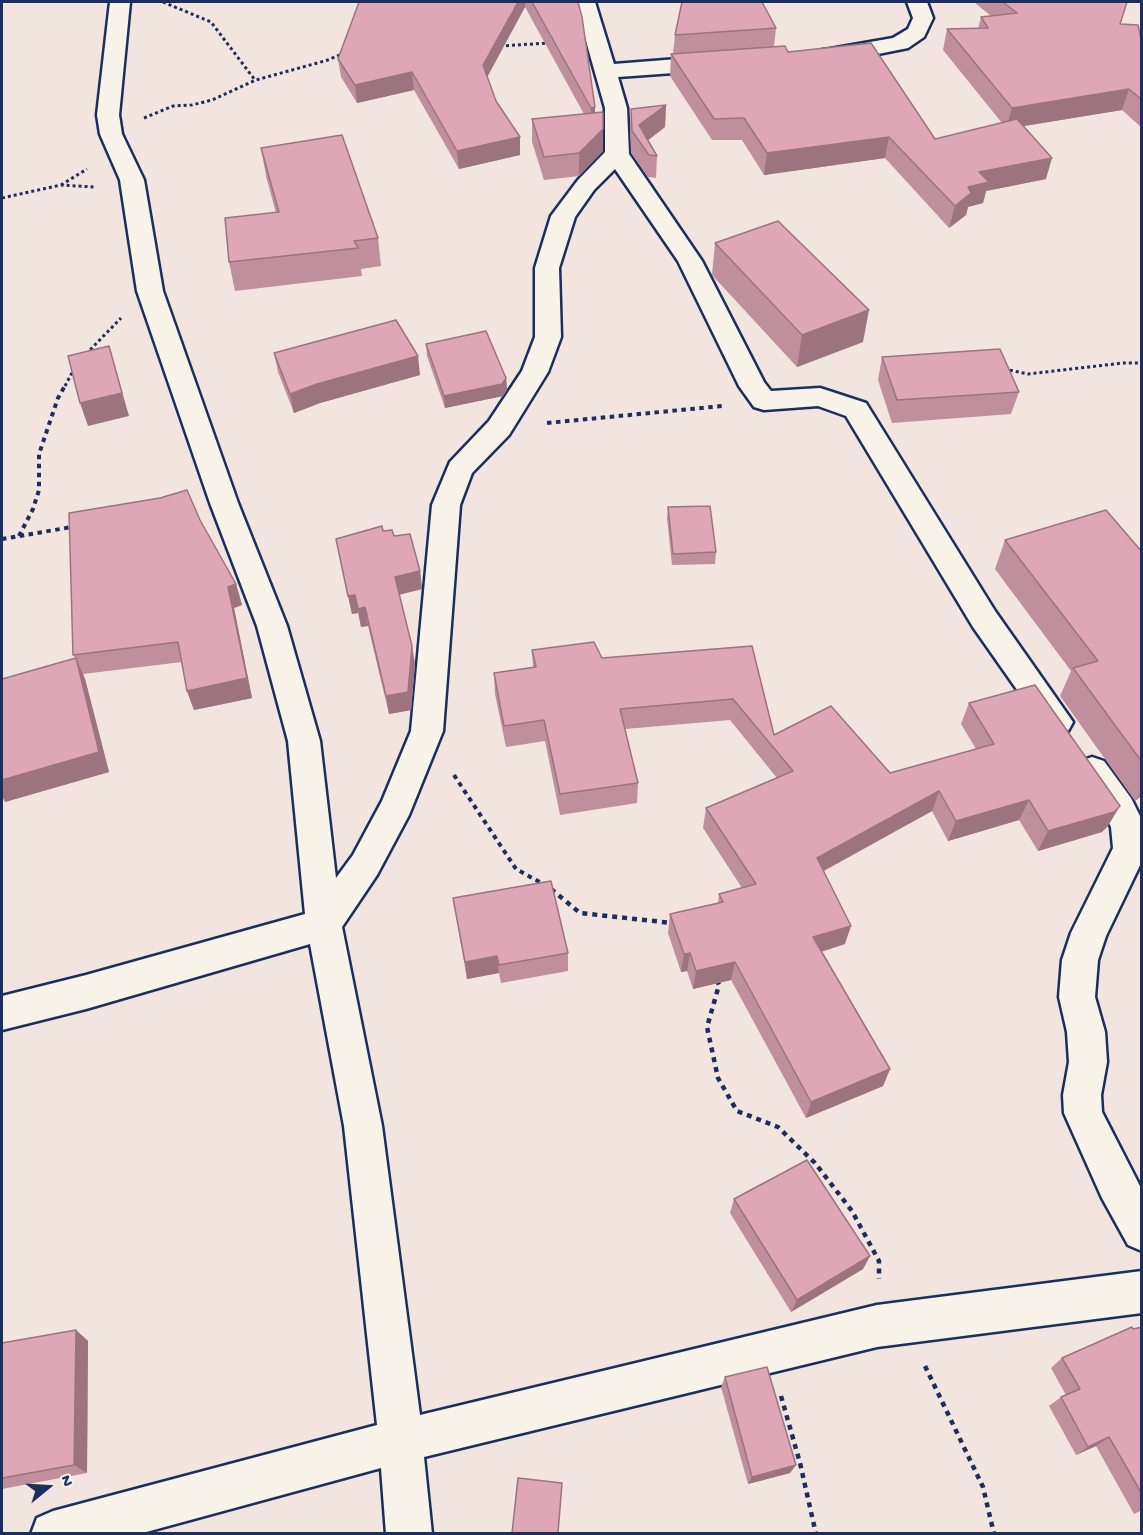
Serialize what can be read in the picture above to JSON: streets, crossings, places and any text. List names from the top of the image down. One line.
{"north":"right"}
